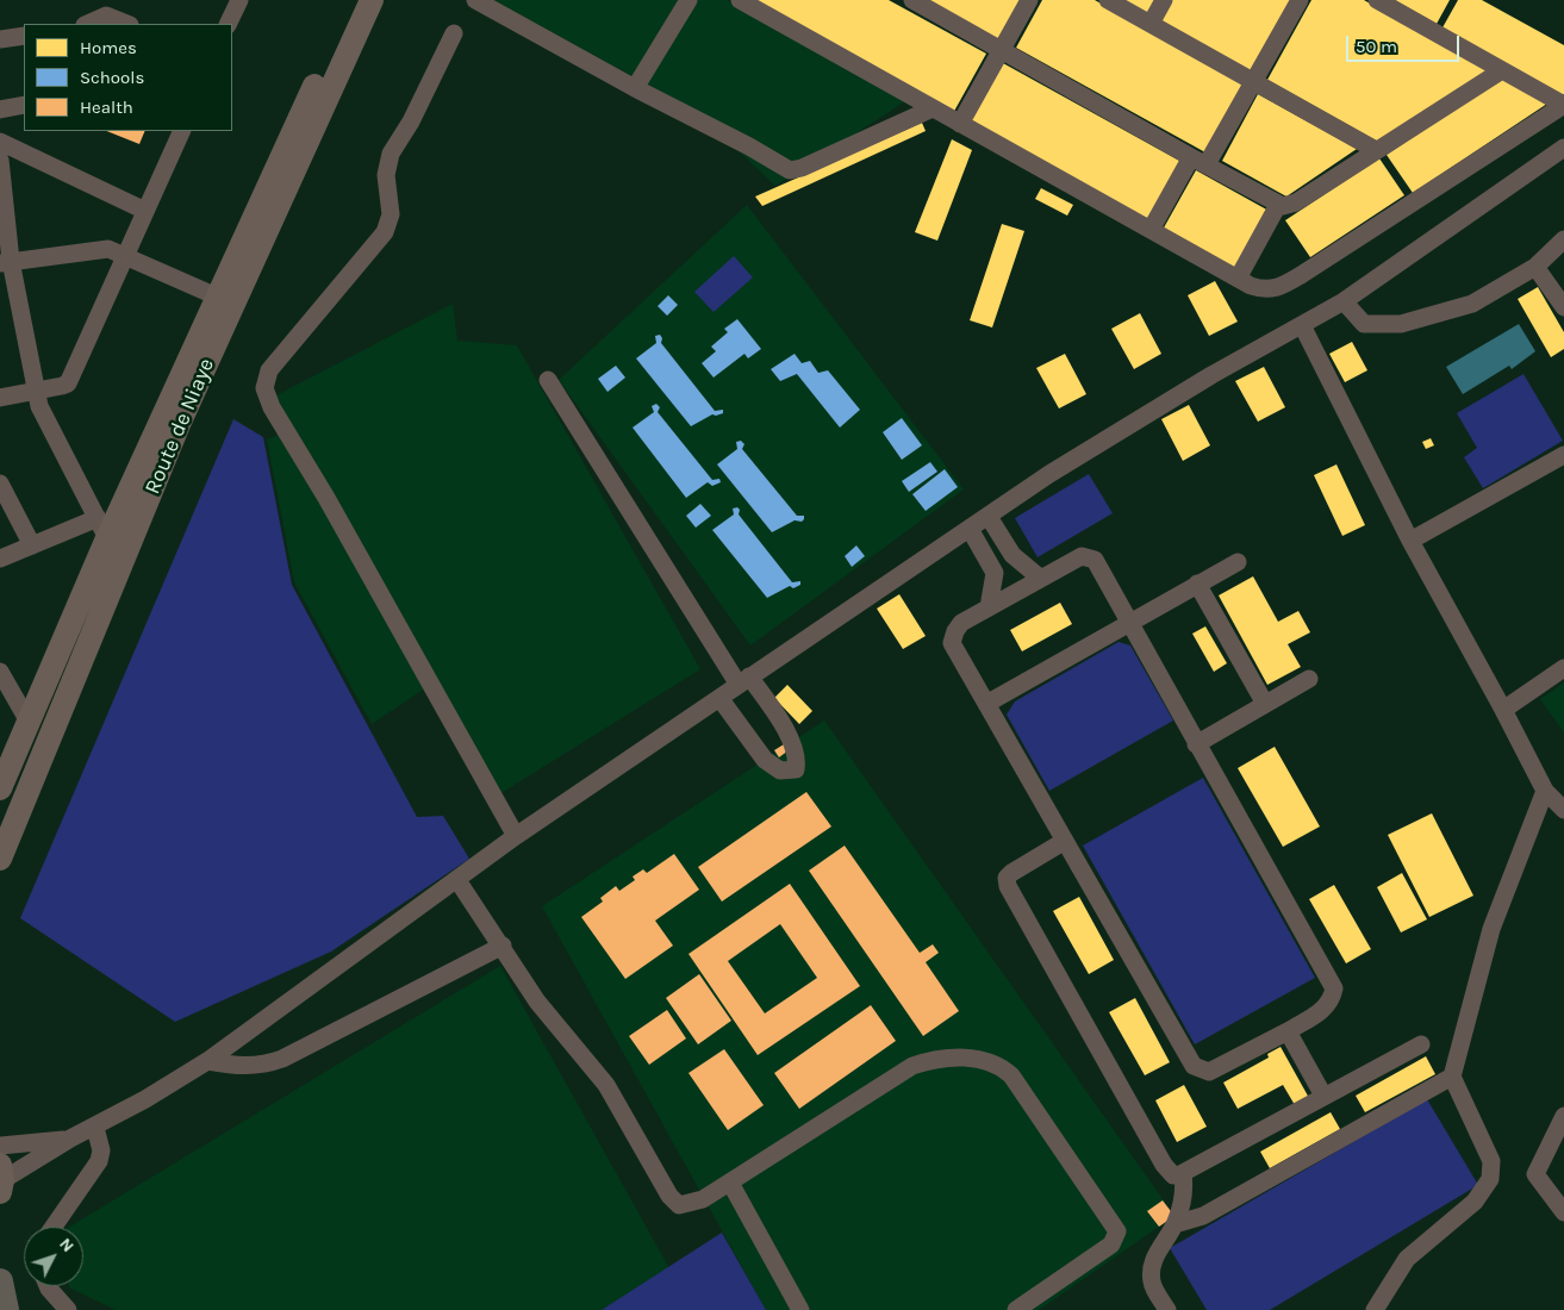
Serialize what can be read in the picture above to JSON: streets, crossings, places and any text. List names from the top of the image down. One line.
{"streets":{"main road":["Route de Niaye"]},"legend":["Homes","Schools","Health"],"scale_bar":"50 m","north":"top right"}
